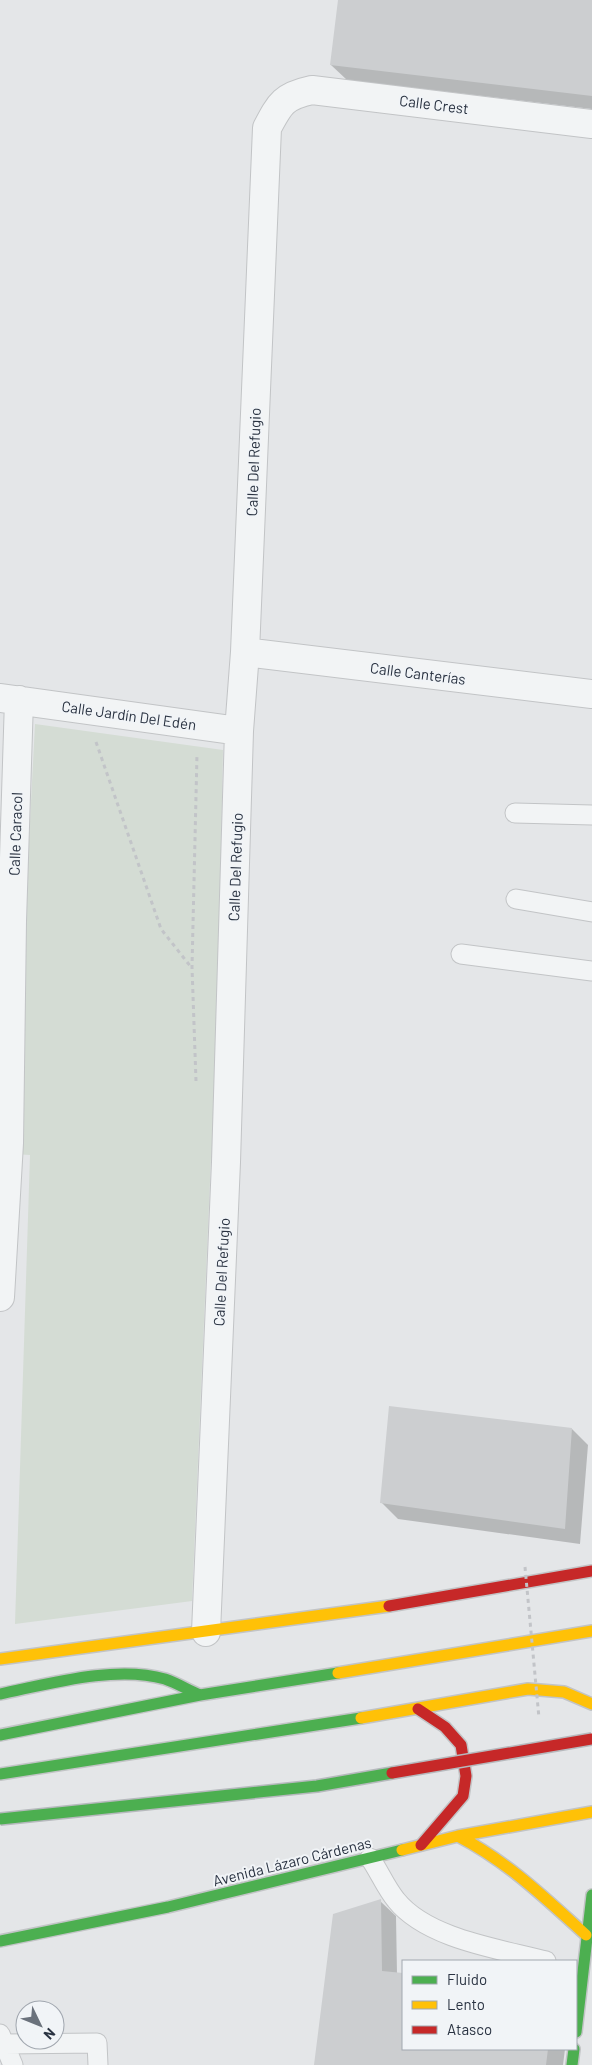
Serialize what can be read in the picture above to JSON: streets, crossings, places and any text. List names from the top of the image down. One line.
{"streets":{"main road":["Avenida Lázaro Cárdenas"],"street":["Calle Crest","Calle Del Refugio","Calle Canterías","Calle Jardín Del Edén","Calle Caracol"]},"crossings":[["Calle Crest","Calle Del Refugio"],["Calle Del Refugio","Calle Canterías"],["Calle Del Refugio","Calle Jardín Del Edén"],["Calle Jardín Del Edén","Calle Caracol"]],"legend":["Fluido","Lento","Atasco"],"north":"bottom right"}
